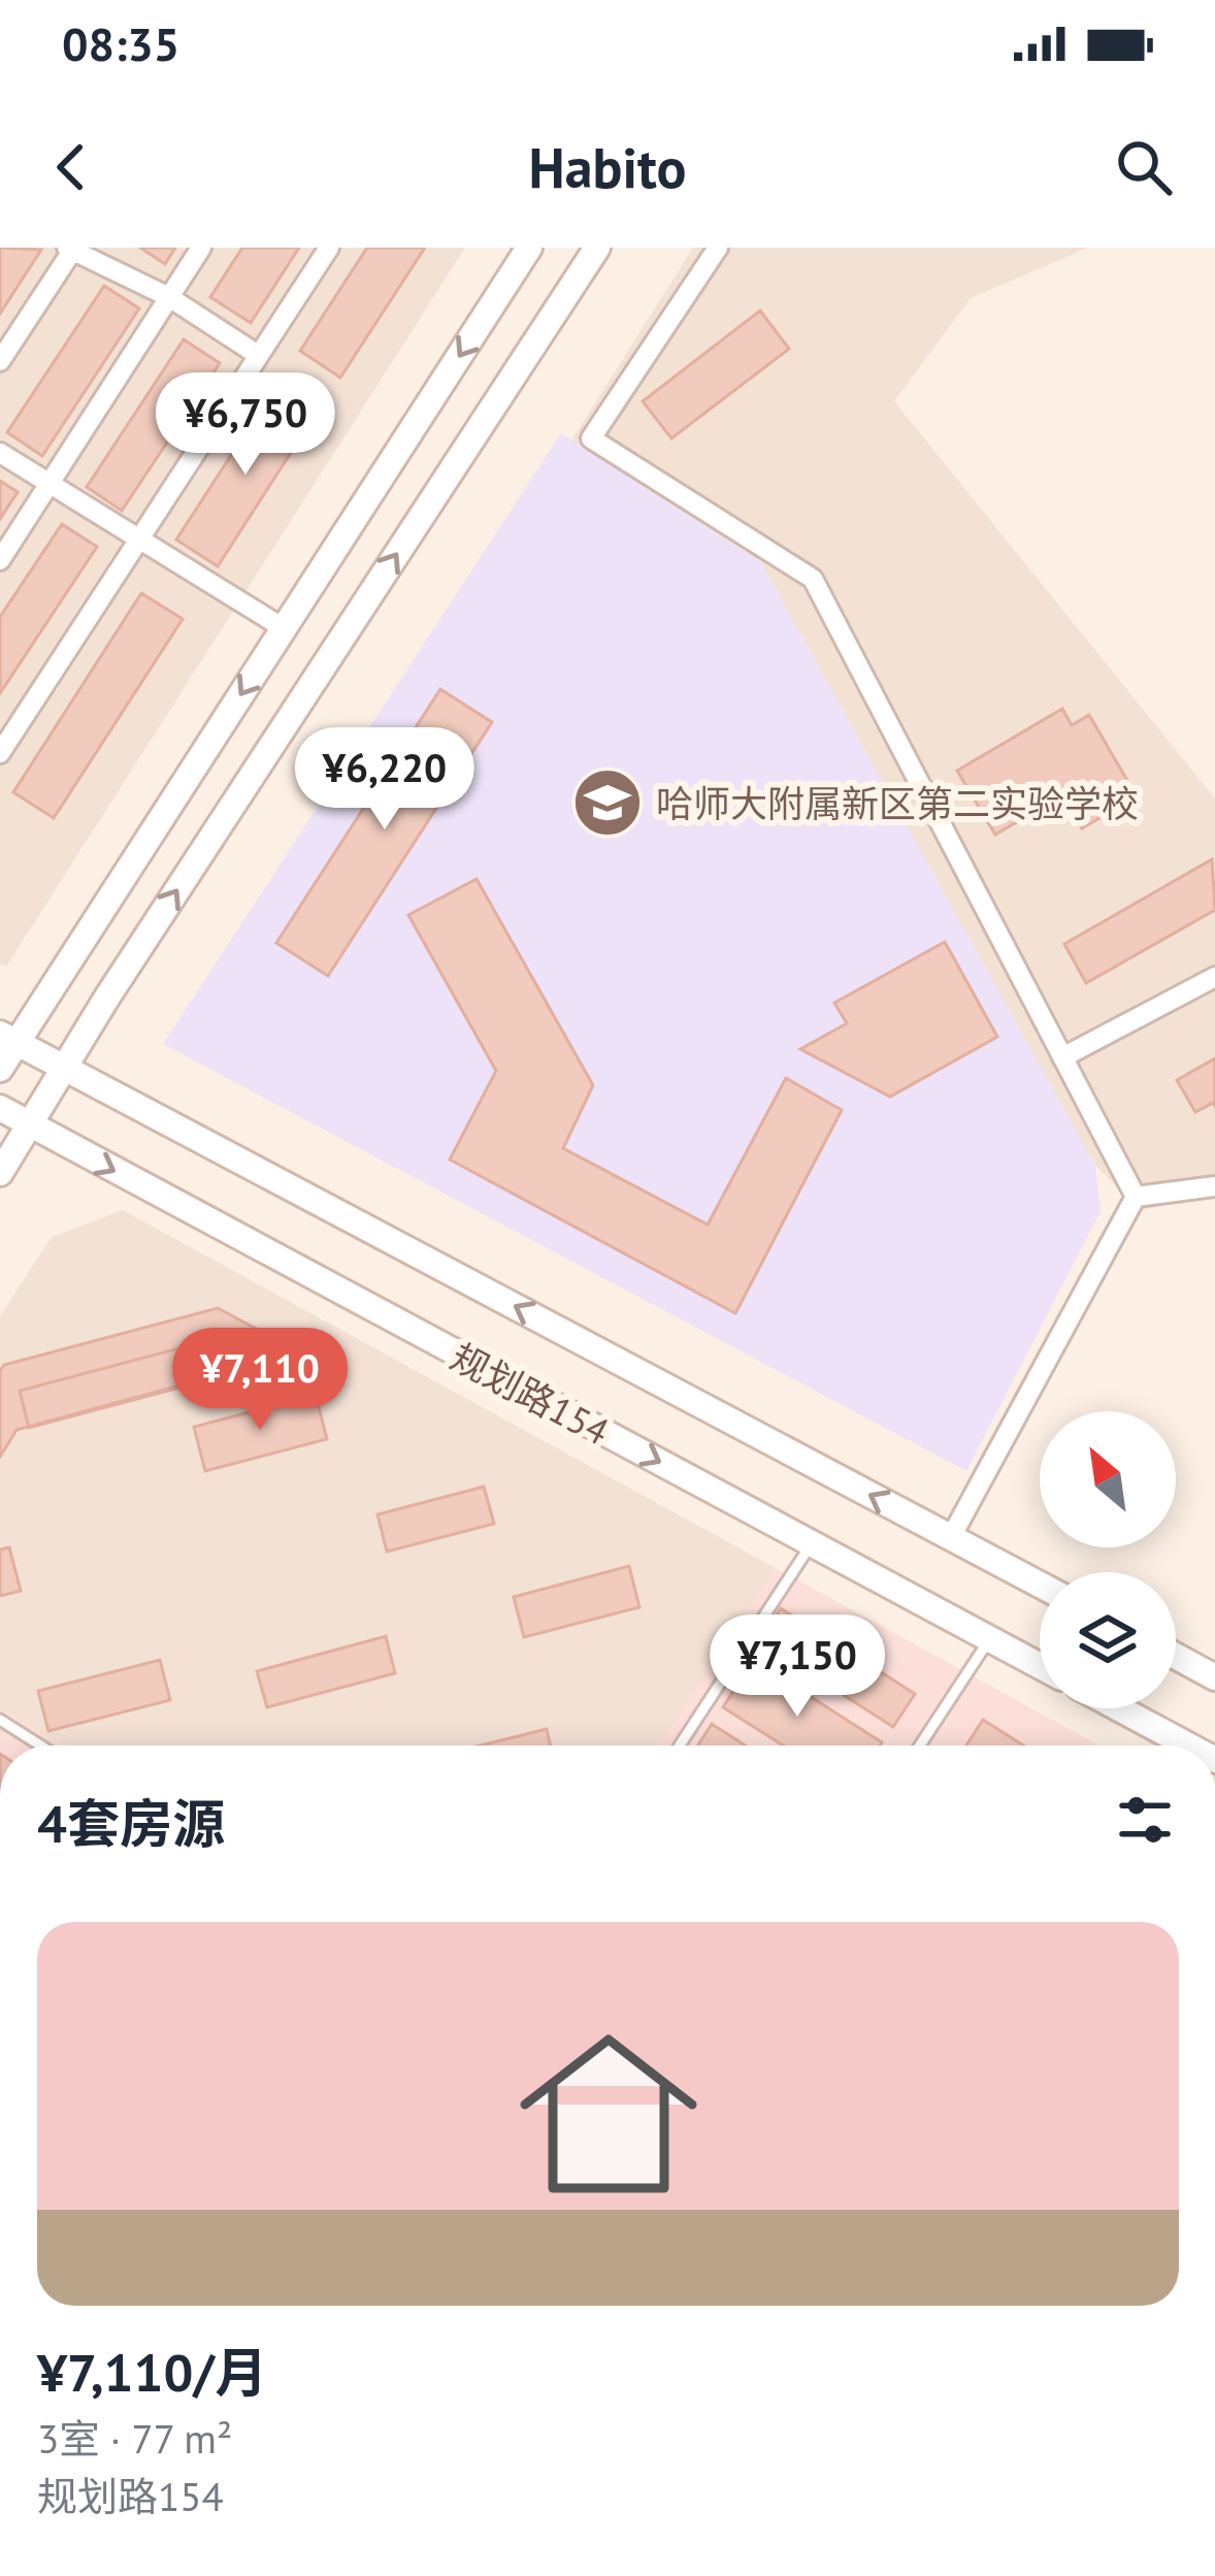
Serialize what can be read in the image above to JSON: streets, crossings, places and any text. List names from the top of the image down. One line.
{"streets":{"main road":["规划路154"]},"places":{"school or university":["哈师大附属新区第二实验学校"]},"north":"top left","page":{"status":"08:35","header":"Habito","price":["¥6,750","¥6,220","¥7,110","¥7,150"],"heading":"4套房源","list":[{"name":"¥7,110/月","note":"3室 · 77 m² · 规划路154"}]}}
